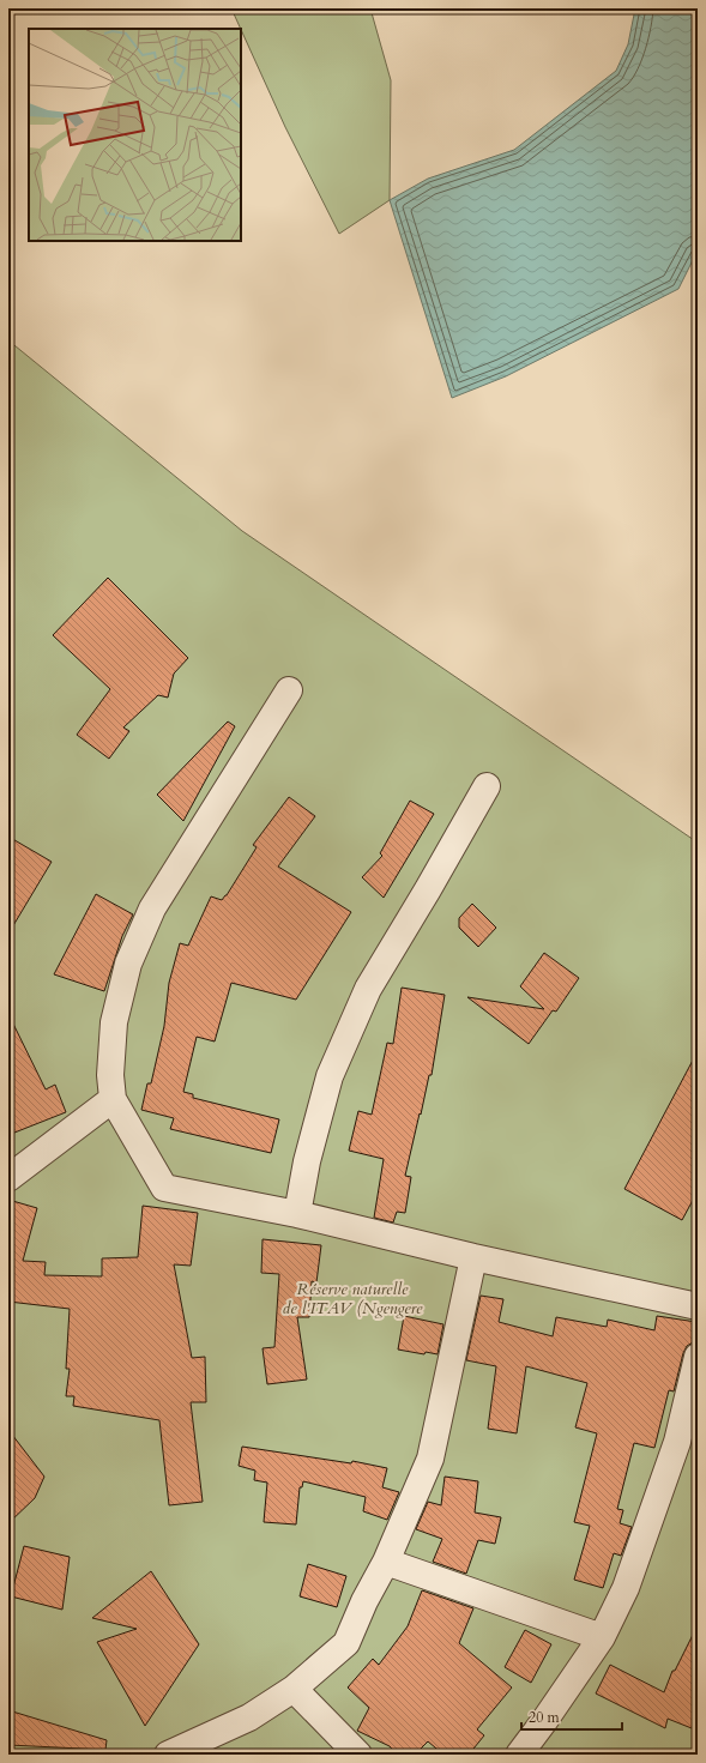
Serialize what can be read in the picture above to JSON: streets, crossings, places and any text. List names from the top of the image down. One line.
{"parks":["Réserve naturelle de l'ITAV (Ngengere"],"scale_bar":"20 m"}
